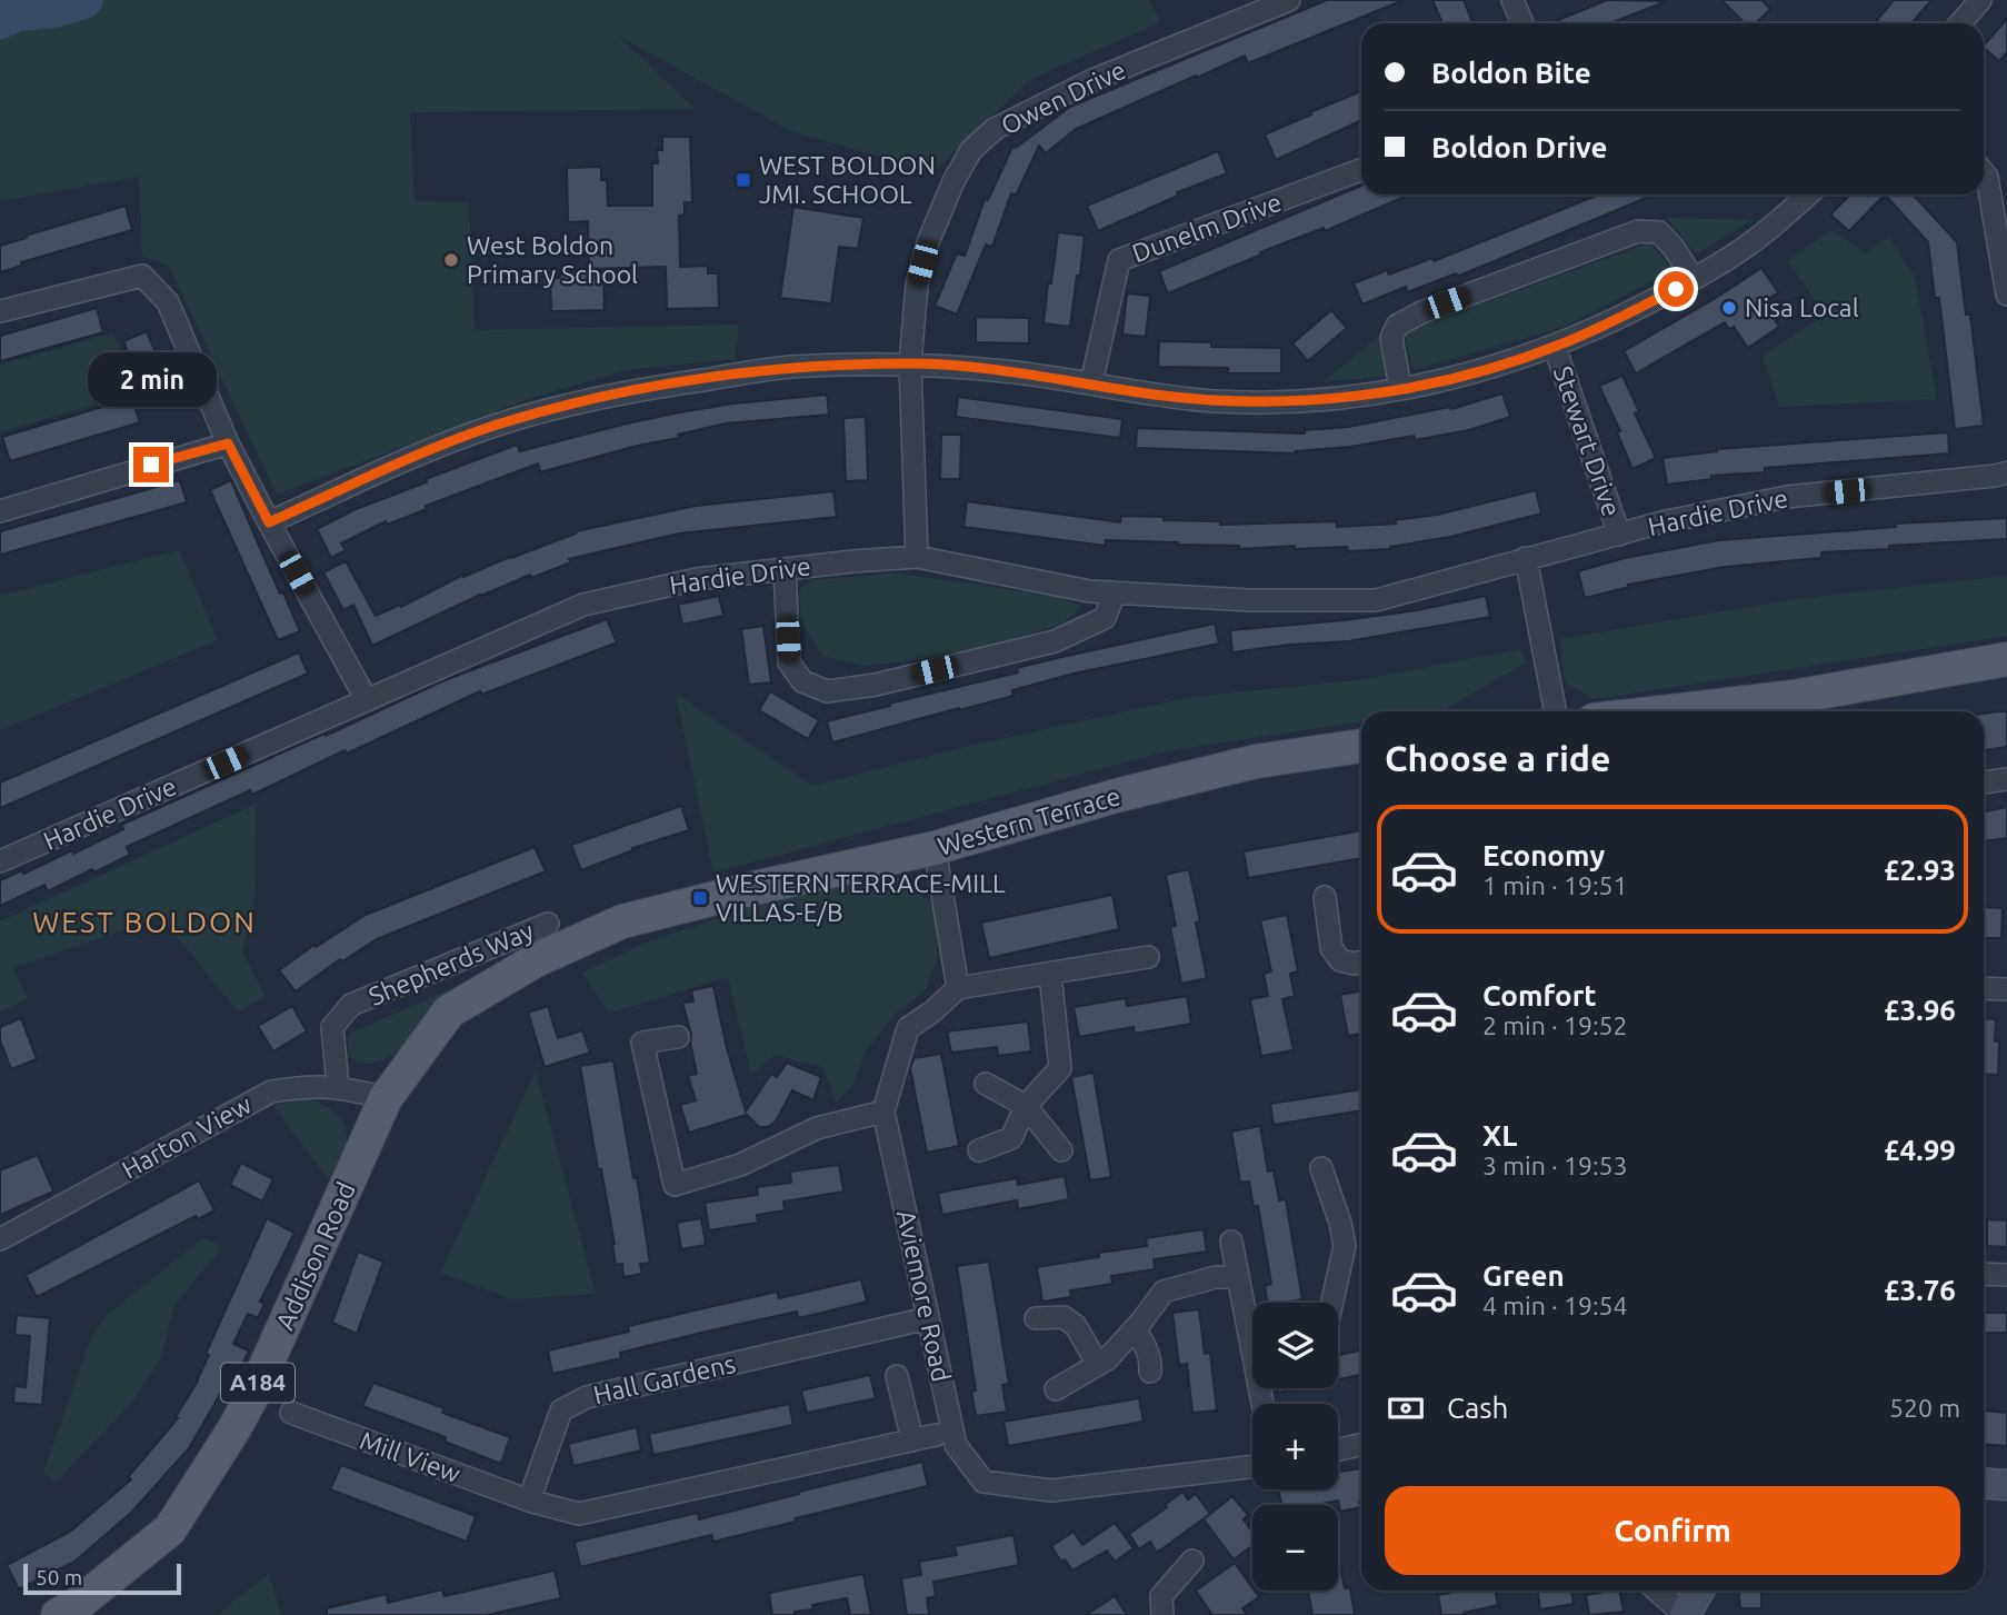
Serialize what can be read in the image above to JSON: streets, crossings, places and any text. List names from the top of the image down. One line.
{"streets":{"main road":["Western Terrace","Addison Road","A184"],"street":["Owen Drive","Dunelm Drive","Stewart Drive","Hardie Drive","Shepherds Way","Harton View","Aviemore Road","Hall Gardens","Mill View"]},"crossings":[["Owen Drive","Hardie Drive"],["Stewart Drive","Hardie Drive"],["Western Terrace","Harton View"],["Western Terrace","Addison Road"],["Shepherds Way","Harton View"],["Harton View","Addison Road"],["Aviemore Road","Hall Gardens"],["Hall Gardens","Mill View"]],"districts":["WEST BOLDON"],"places":{"transit":["WEST BOLDON JMI. SCHOOL","WESTERN TERRACE-MILL VILLAS-E/B"],"other":["West Boldon Primary School","Nisa Local"]},"scale_bar":"50 m","page":{"banner":["Boldon Bite","Boldon Drive"],"bubble":"2 min","heading":"Choose a ride","list":[{"name":"Economy","note":"1 min · 19:51","value":"£2.93"},{"name":"Comfort","note":"2 min · 19:52","value":"£3.96"},{"name":"XL","note":"3 min · 19:53","value":"£4.99"},{"name":"Green","note":"4 min · 19:54","value":"£3.76"}],"map_buttons":["+","−"],"pay":["Cash","520 m"],"buttons":"Confirm","scale":"50 m"}}
